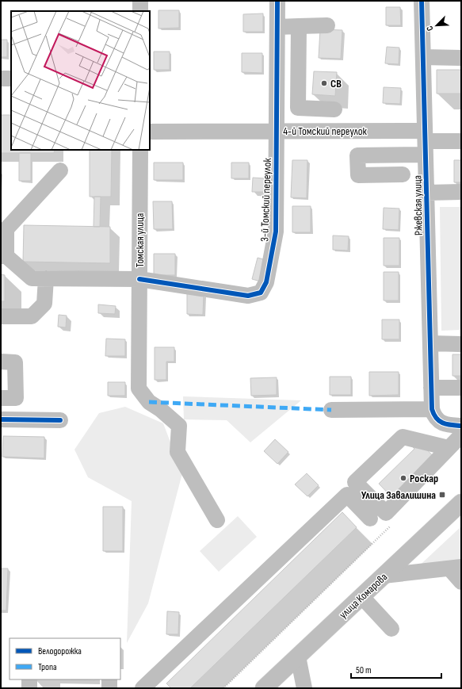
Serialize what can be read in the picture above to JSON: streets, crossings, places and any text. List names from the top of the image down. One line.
{"streets":{"main road":["улица Комарова"],"street":["4-й Томский переулок","3-й Томский переулок","Ржевская улица","Томская улица"]},"crossings":[["4-й Томский переулок","3-й Томский переулок"],["4-й Томский переулок","Ржевская улица"],["3-й Томский переулок","Томская улица"]],"places":{"other":["СВ","Роскар"],"transit":["Улица Завалишина"]},"legend":["Велодорожка","Тропа"],"scale_bar":"50 m","north":"bottom left"}
